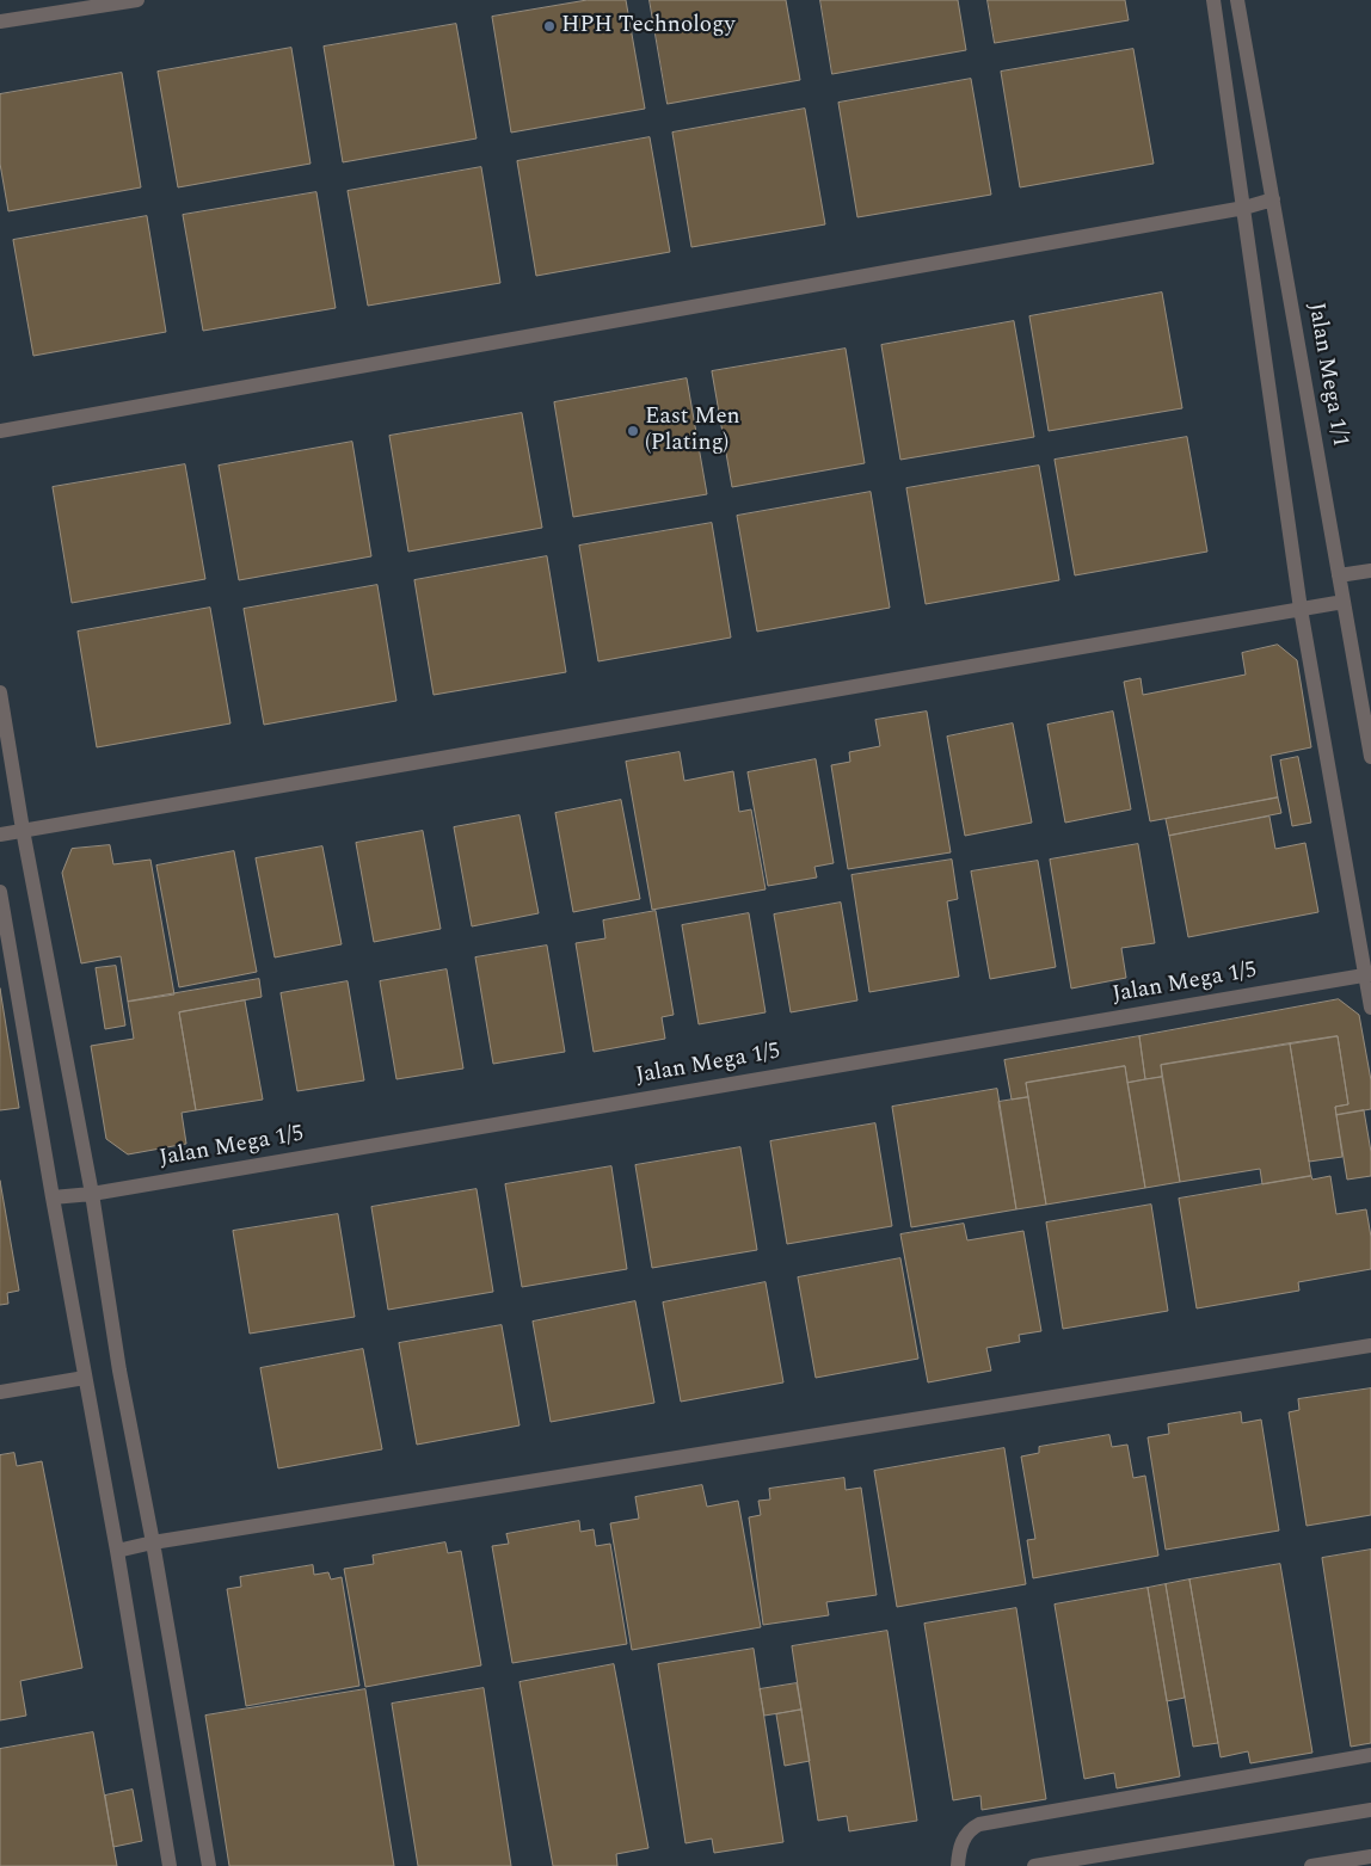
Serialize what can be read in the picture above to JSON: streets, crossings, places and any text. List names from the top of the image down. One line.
{"streets":{"street":["Jalan Mega 1/1","Jalan Mega 1/5"]},"places":["HPH Technology","East Men (Plating)"]}
